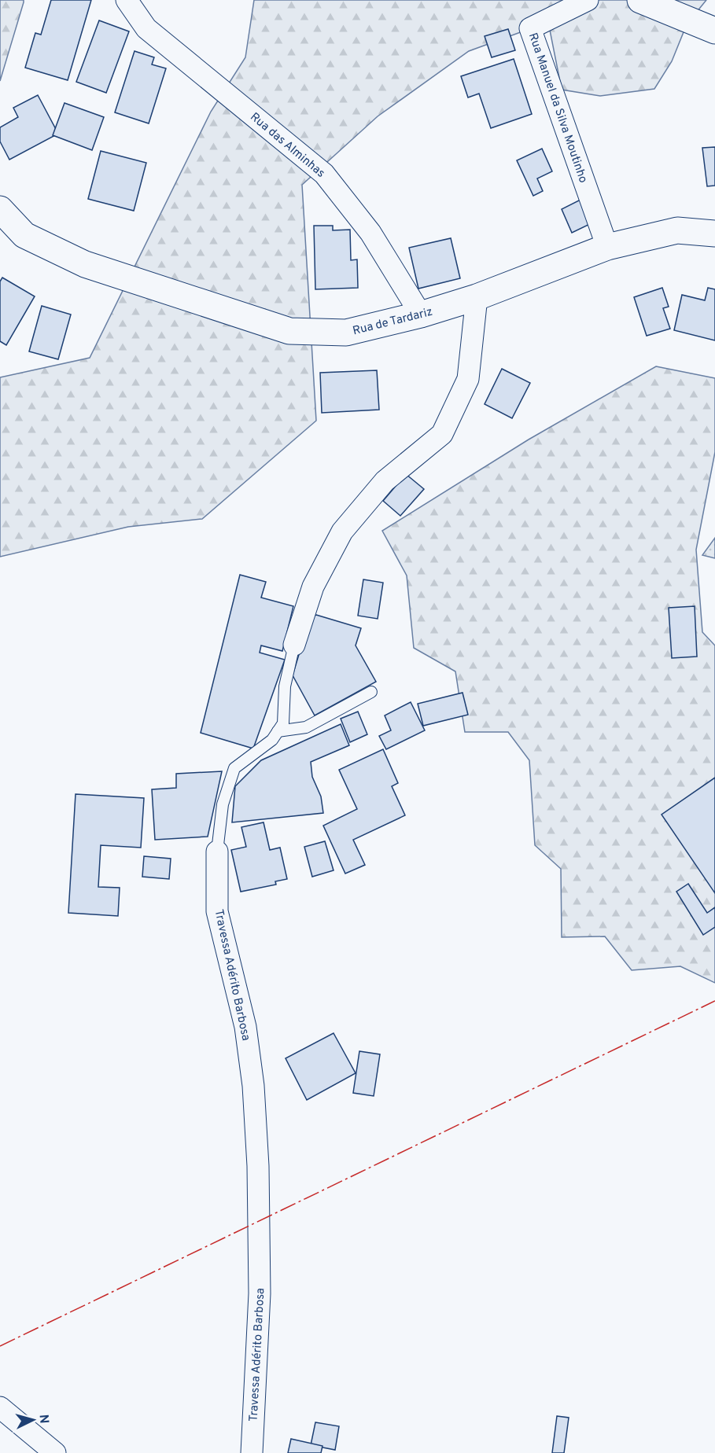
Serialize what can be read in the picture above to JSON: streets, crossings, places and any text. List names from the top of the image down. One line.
{"streets":{"main road":["Rua de Tardariz"],"street":["Rua Manuel da Silva Moutinho","Rua das Alminhas","Travessa Adérito Barbosa"]},"crossings":[["Rua Manuel da Silva Moutinho","Rua de Tardariz"],["Rua das Alminhas","Rua de Tardariz"],["Rua de Tardariz","Travessa Adérito Barbosa"]],"north":"right"}
